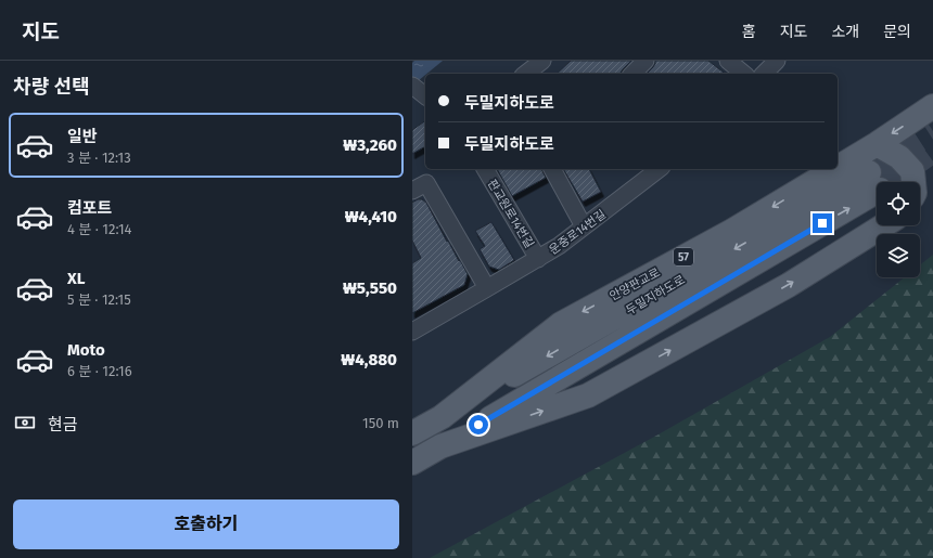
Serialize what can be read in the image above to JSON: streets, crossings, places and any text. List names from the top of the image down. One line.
{"streets":{"main road":["57","안양판교로","두밀지하도로"],"street":["판교원로14번길","운중로14번길"]},"crossings":[["판교원로14번길","운중로14번길"],["57","두밀지하도로"],["안양판교로","두밀지하도로"]],"page":{"header":"지도","nav":["홈","지도","소개","문의"],"heading":"차량 선택","banner":["두밀지하도로","두밀지하도로"],"list":[{"name":"일반","note":"3 분 · 12:13","value":"₩3,260"},{"name":"컴포트","note":"4 분 · 12:14","value":"₩4,410"},{"name":"XL","note":"5 분 · 12:15","value":"₩5,550"},{"name":"Moto","note":"6 분 · 12:16","value":"₩4,880"}],"pay":["현금","150 m"],"buttons":"호출하기"}}
